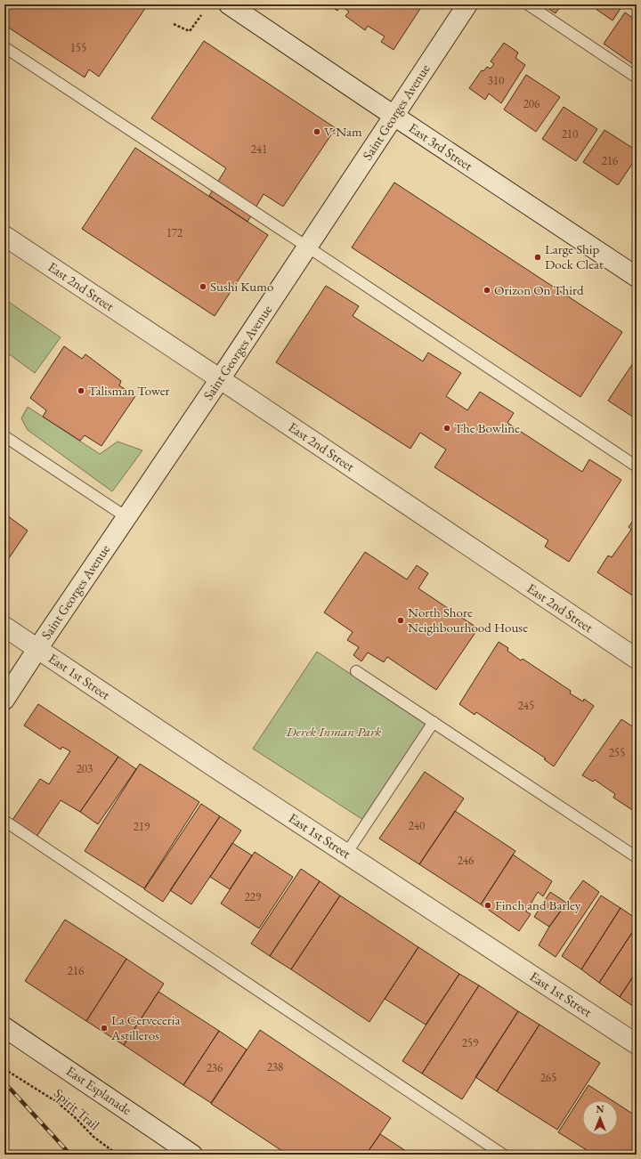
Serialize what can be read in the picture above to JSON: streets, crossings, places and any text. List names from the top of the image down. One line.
{"streets":{"street":["Saint Georges Avenue","East 3rd Street","East 2nd Street","East 1st Street","East Esplanade"],"path":["Spirit Trail"]},"crossings":[["Saint Georges Avenue","East 3rd Street"],["Saint Georges Avenue","East 2nd Street"],["Saint Georges Avenue","East 1st Street"]],"parks":["Derek Inman Park"],"places":["V-Nam","Large Ship Dock Cleat","Sushi Kumo","Orizon On Third","Talisman Tower","The Bowline","North Shore Neighbourhood House","Finch and Barley","La Cerveceria Astilleros"],"house_numbers":["155","310","206","210","241","216","172","245","255","203","240","219","246","229","216","259","238","236","265"],"north":"top"}
